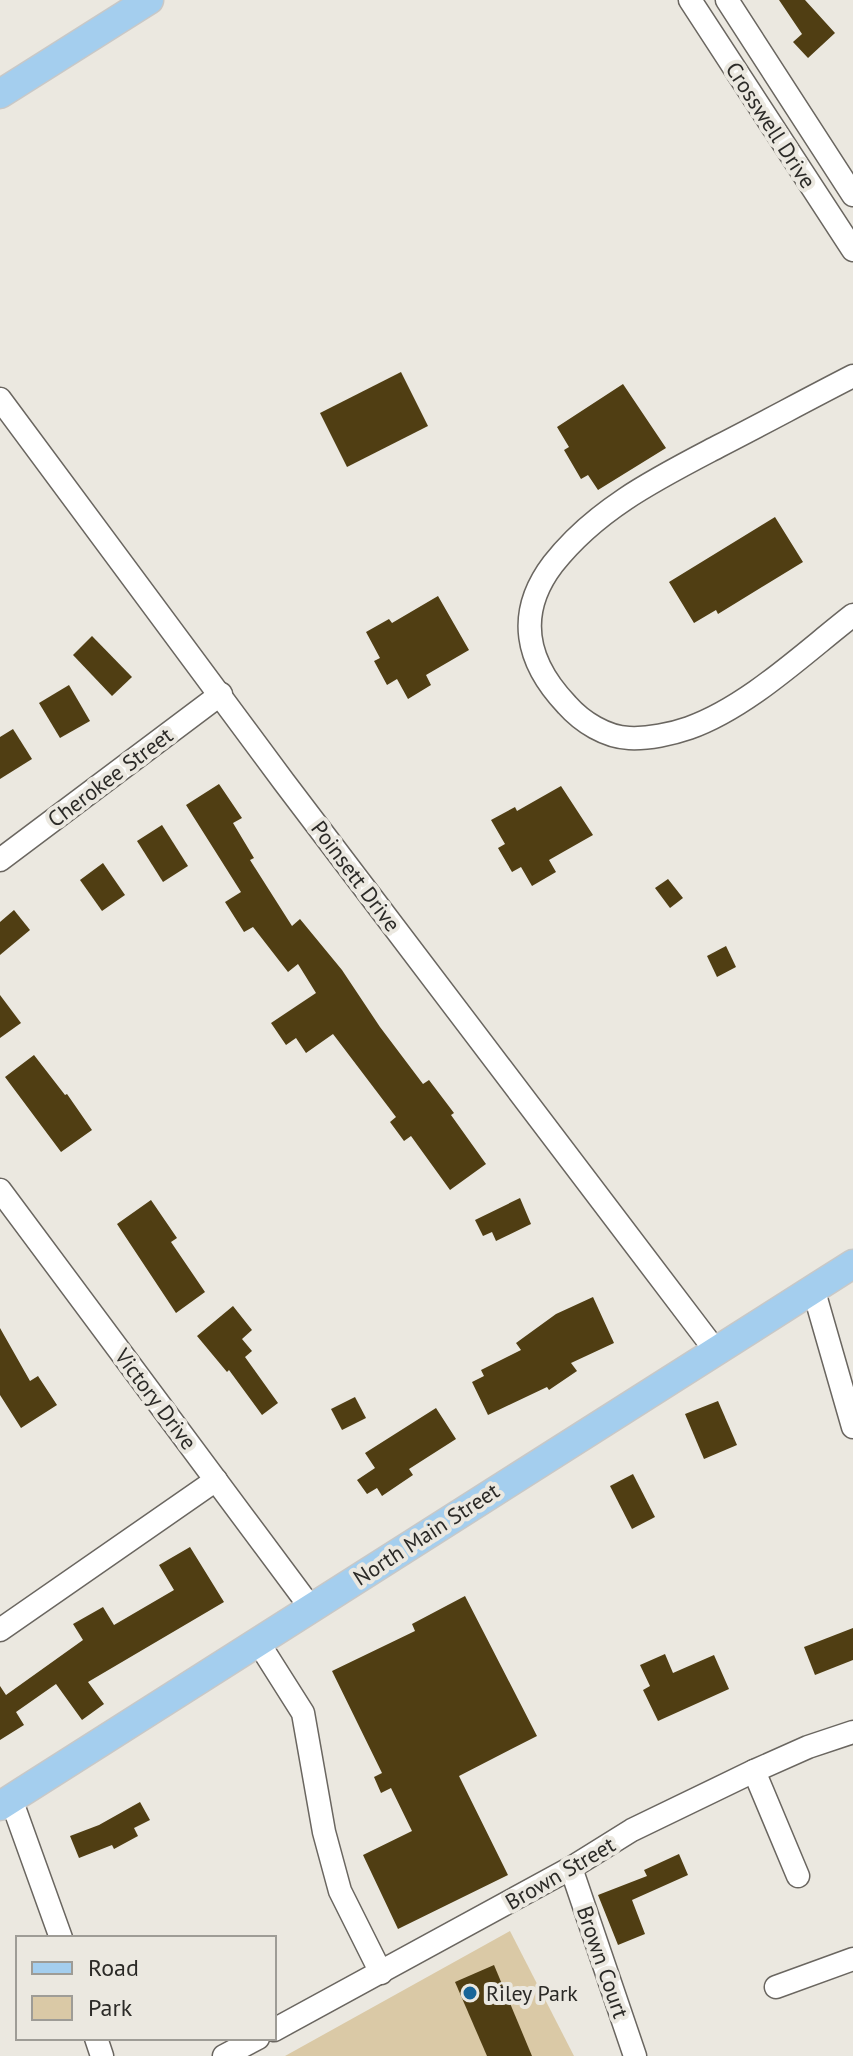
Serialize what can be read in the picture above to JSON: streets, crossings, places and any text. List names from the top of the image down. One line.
{"streets":{"main road":["North Main Street"],"street":["Crosswell Drive","Cherokee Street","Poinsett Drive","Victory Drive","Brown Street","Brown Court"]},"crossings":[["Cherokee Street","Poinsett Drive"],["Poinsett Drive","North Main Street"],["Victory Drive","North Main Street"],["Brown Street","Brown Court"]],"places":["Riley Park"],"legend":["Road","Park"]}
